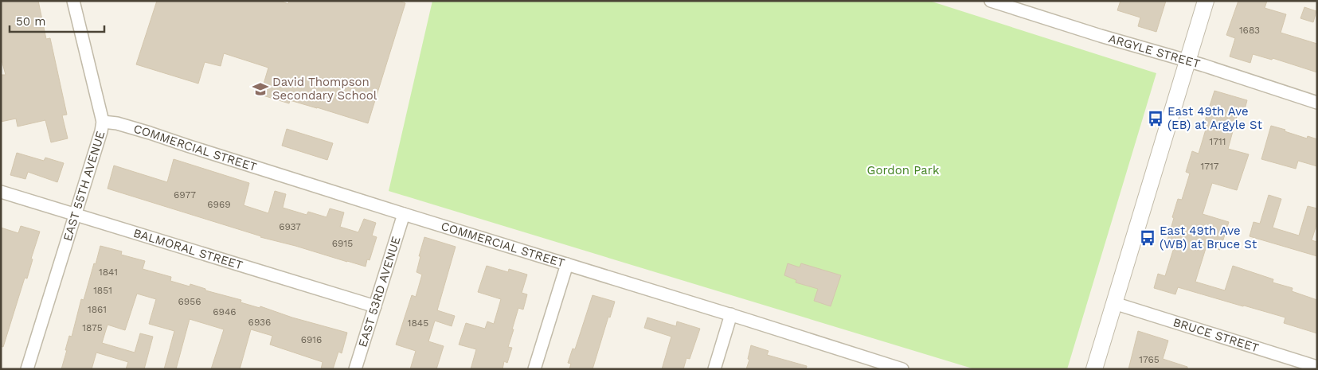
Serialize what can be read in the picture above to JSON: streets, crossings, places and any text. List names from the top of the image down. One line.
{"streets":{"street":["ARGYLE STREET","COMMERCIAL STREET","EAST 55TH AVENUE","BALMORAL STREET","EAST 53RD AVENUE","BRUCE STREET"]},"crossings":[["COMMERCIAL STREET","EAST 55TH AVENUE"],["COMMERCIAL STREET","EAST 53RD AVENUE"],["EAST 55TH AVENUE","BALMORAL STREET"],["BALMORAL STREET","EAST 53RD AVENUE"]],"parks":["Gordon Park"],"places":{"school or university":["David Thompson Secondary School"],"bus stop":["East 49th Ave (EB) at Argyle St","East 49th Ave (WB) at Bruce St"]},"house_numbers":["1683","1711","1717","6977","6969","6937","6915","1841","1851","6956","1861","6946","6936","1845","1875","6916","1765"],"scale_bar":"50 m"}
